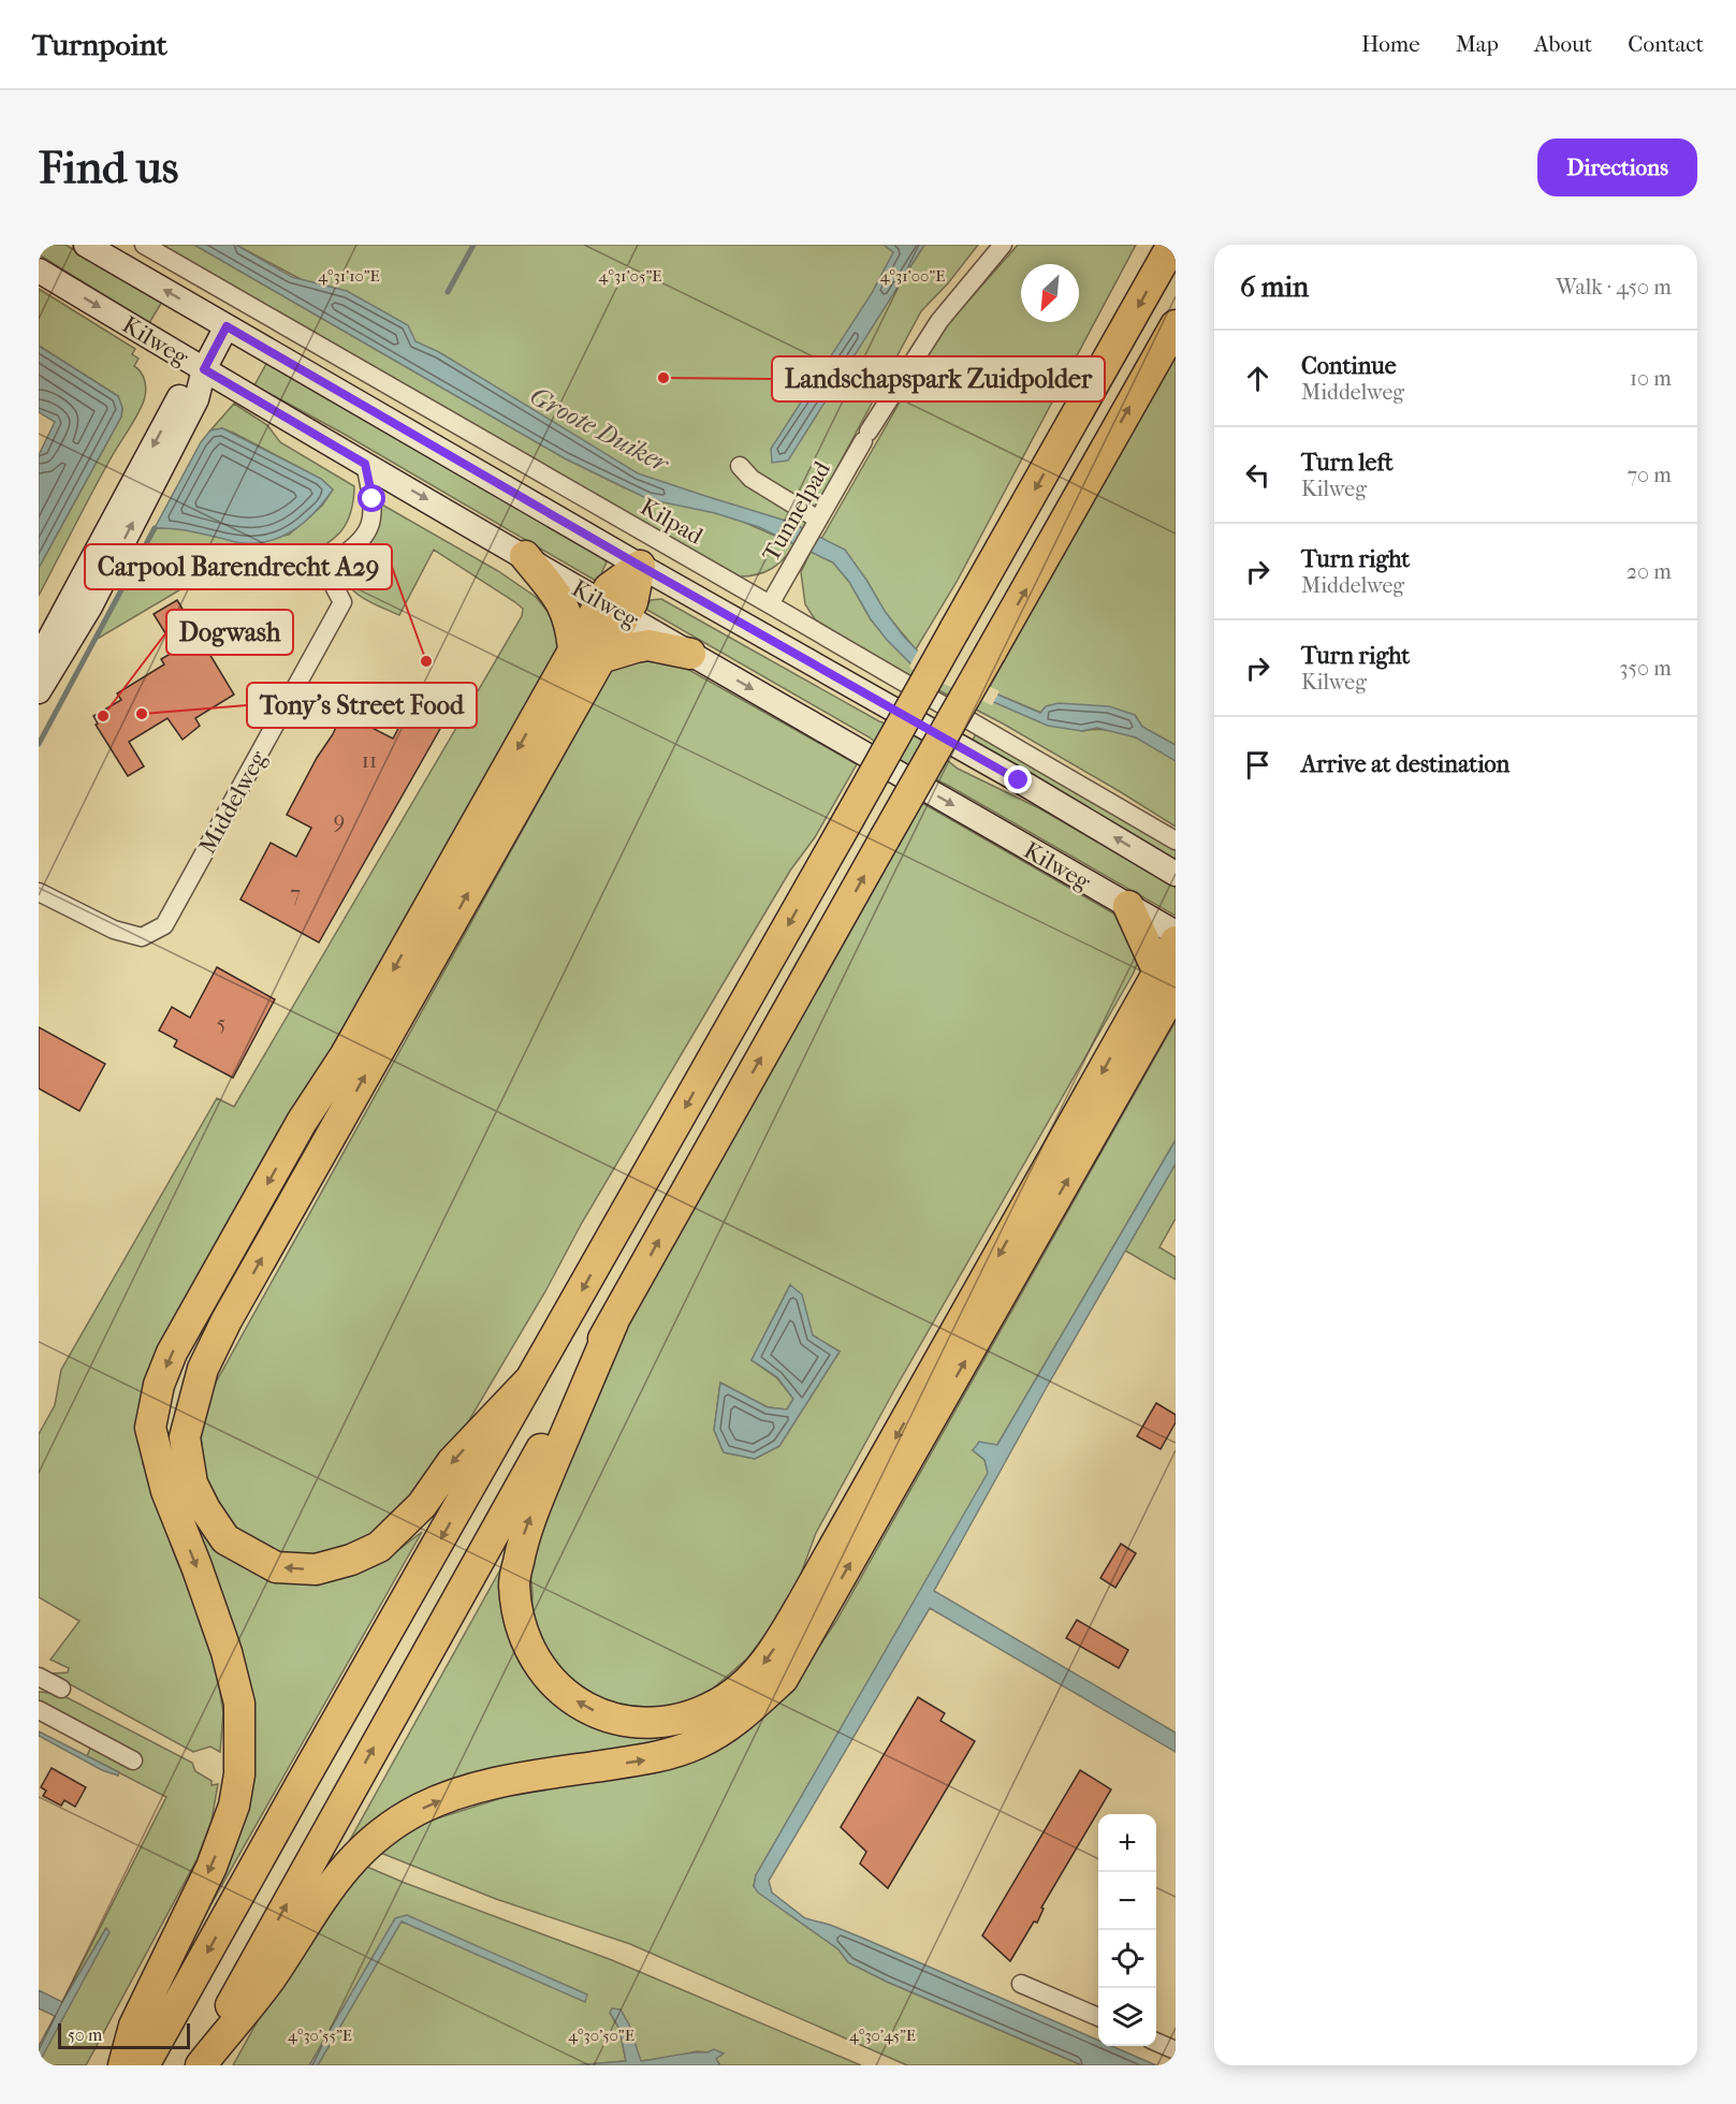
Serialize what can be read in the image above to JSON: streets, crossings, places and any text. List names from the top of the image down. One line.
{"streets":{"main road":["Kilweg"],"street":["Tunnelpad","Kilpad","Middelweg"]},"crossings":[["Kilweg","Middelweg"],["Tunnelpad","Kilpad"]],"water":["Groote Duiker"],"places":["Landschapspark Zuidpolder","Carpool Barendrecht A29","Tony's Street Food","Dogwash"],"house_numbers":["11","9","7","5"],"scale_bar":"50 m","north":"bottom left","page":{"header":"Turnpoint","nav":["Home","Map","About","Contact"],"buttons":"Directions","title":"Find us","heading":["6 min","Walk · 450 m"],"list":[["Continue","Middelweg","10 m"],["Turn left","Kilweg","70 m"],["Turn right","Middelweg","20 m"],["Turn right","Kilweg","350 m"],"Arrive at destination"],"map_buttons":["+","−"],"scale":"50 m"},"coordinates":["4°31'10\"E","4°31'05\"E","4°31'00\"E","4°30'55\"E","4°30'50\"E","4°30'45\"E"]}
